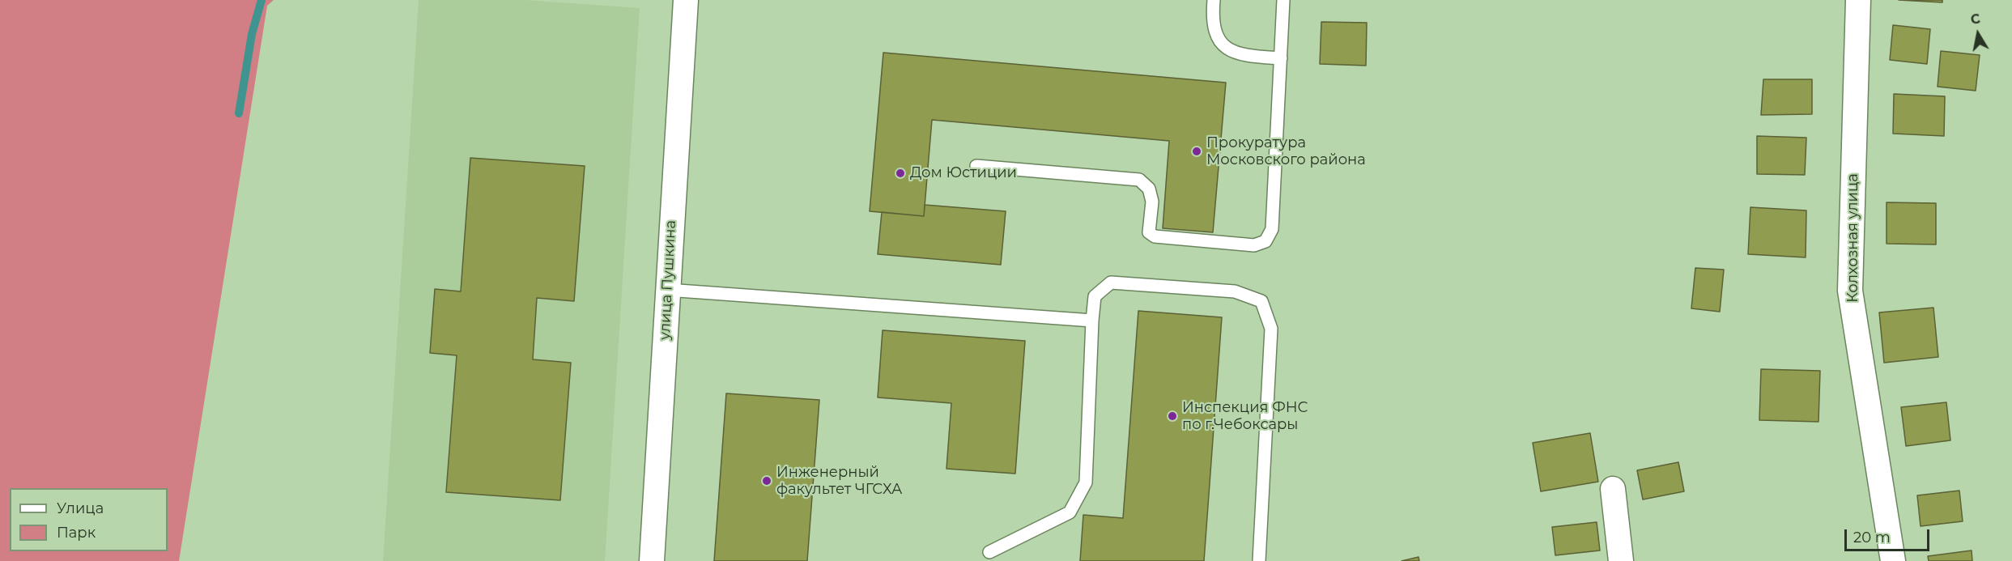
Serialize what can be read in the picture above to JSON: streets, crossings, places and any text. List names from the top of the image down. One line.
{"streets":{"street":["Колхозная улица","улица Пушкина"]},"places":["Прокуратура Московского района","Дом Юстиции","Инспекция ФНС по г.Чебоксары","Инженерный факультет ЧГСХА"],"legend":["Улица","Парк"],"scale_bar":"20 m","north":"top"}
